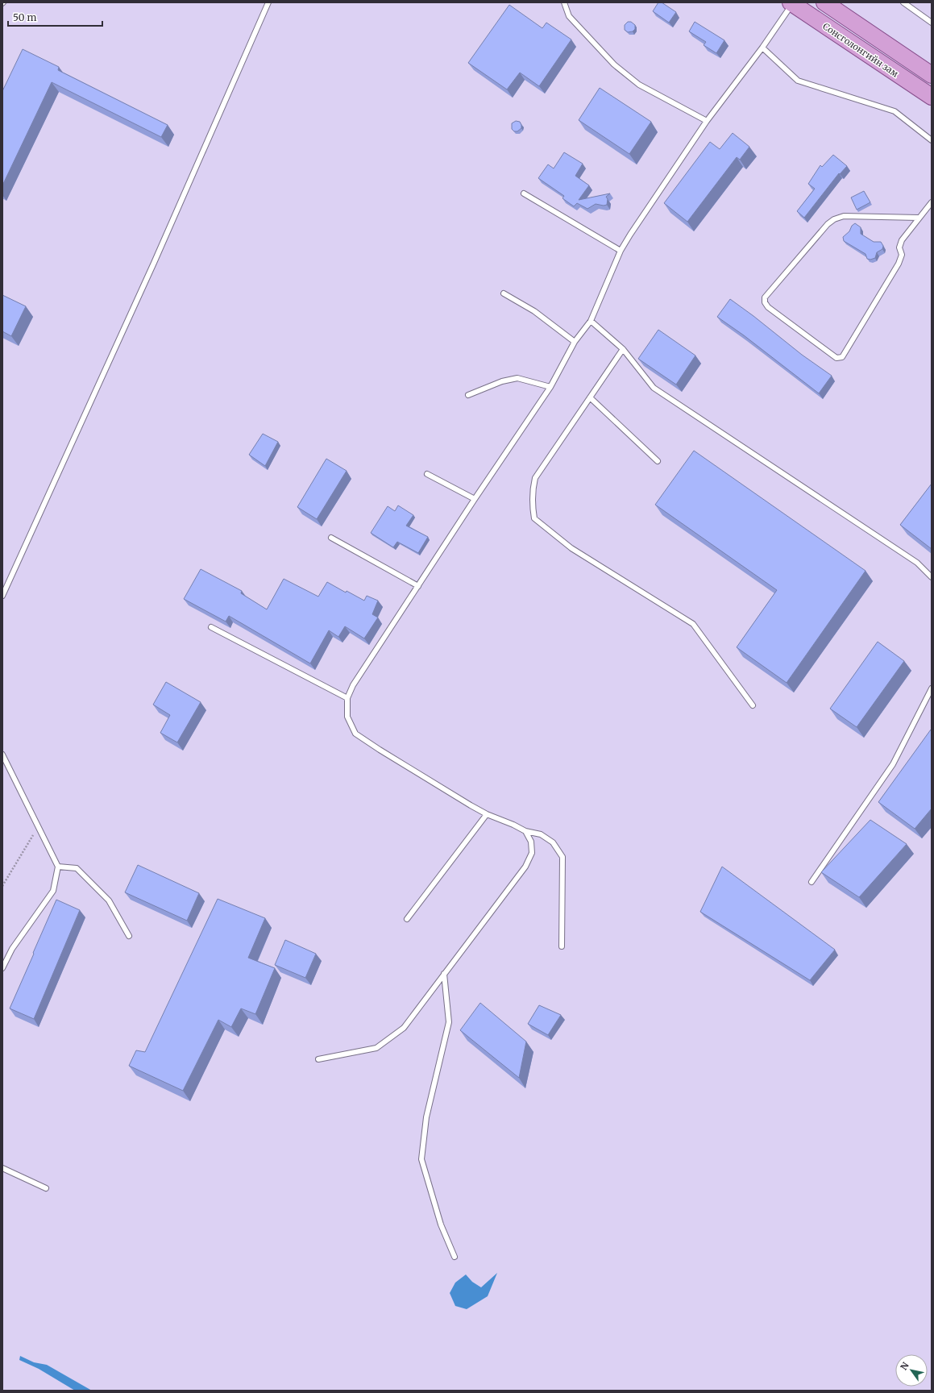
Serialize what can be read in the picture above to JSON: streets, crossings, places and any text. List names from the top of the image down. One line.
{"streets":{"main road":["Сонсголонгийн зам"]},"scale_bar":"50 m","north":"top left"}
